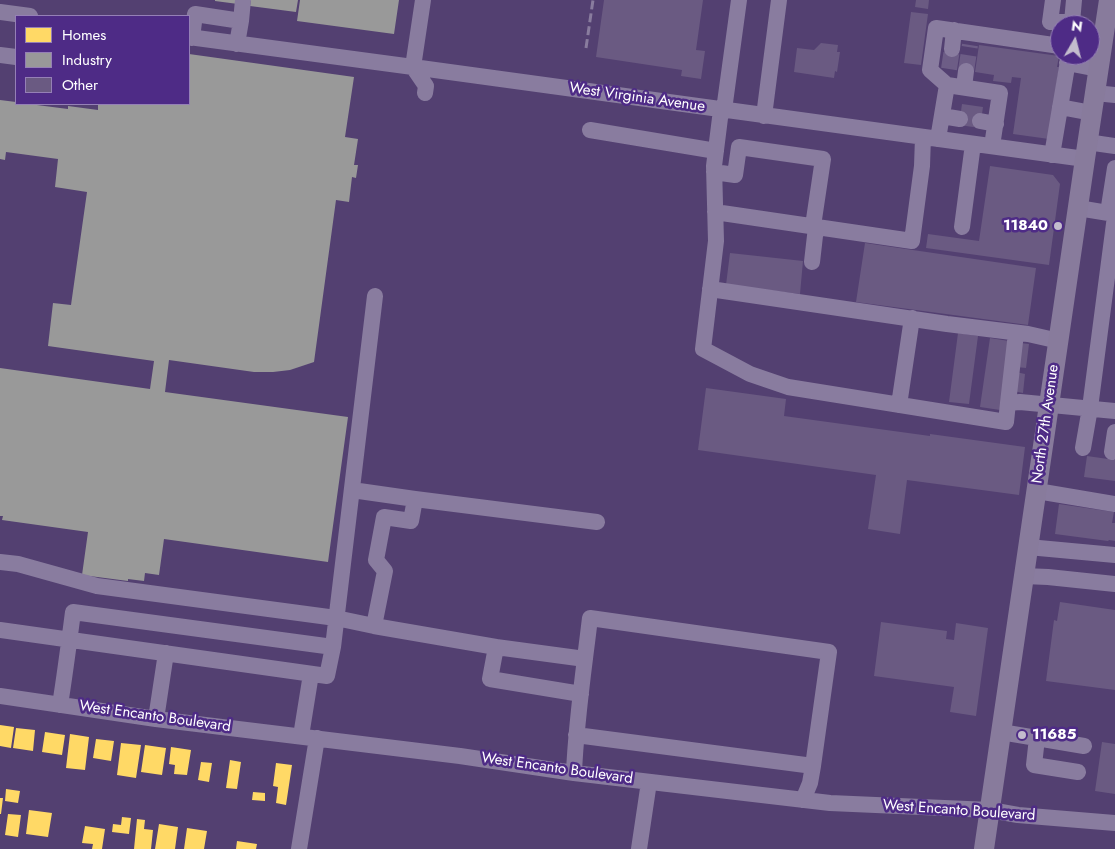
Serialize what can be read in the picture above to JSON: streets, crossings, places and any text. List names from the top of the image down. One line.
{"streets":{"main road":["North 27th Avenue"],"street":["West Virginia Avenue","West Encanto Boulevard"]},"crossings":[["West Virginia Avenue","North 27th Avenue"],["North 27th Avenue","West Encanto Boulevard"]],"places":["11840","11685"],"legend":["Homes","Industry","Other"],"north":"top"}
